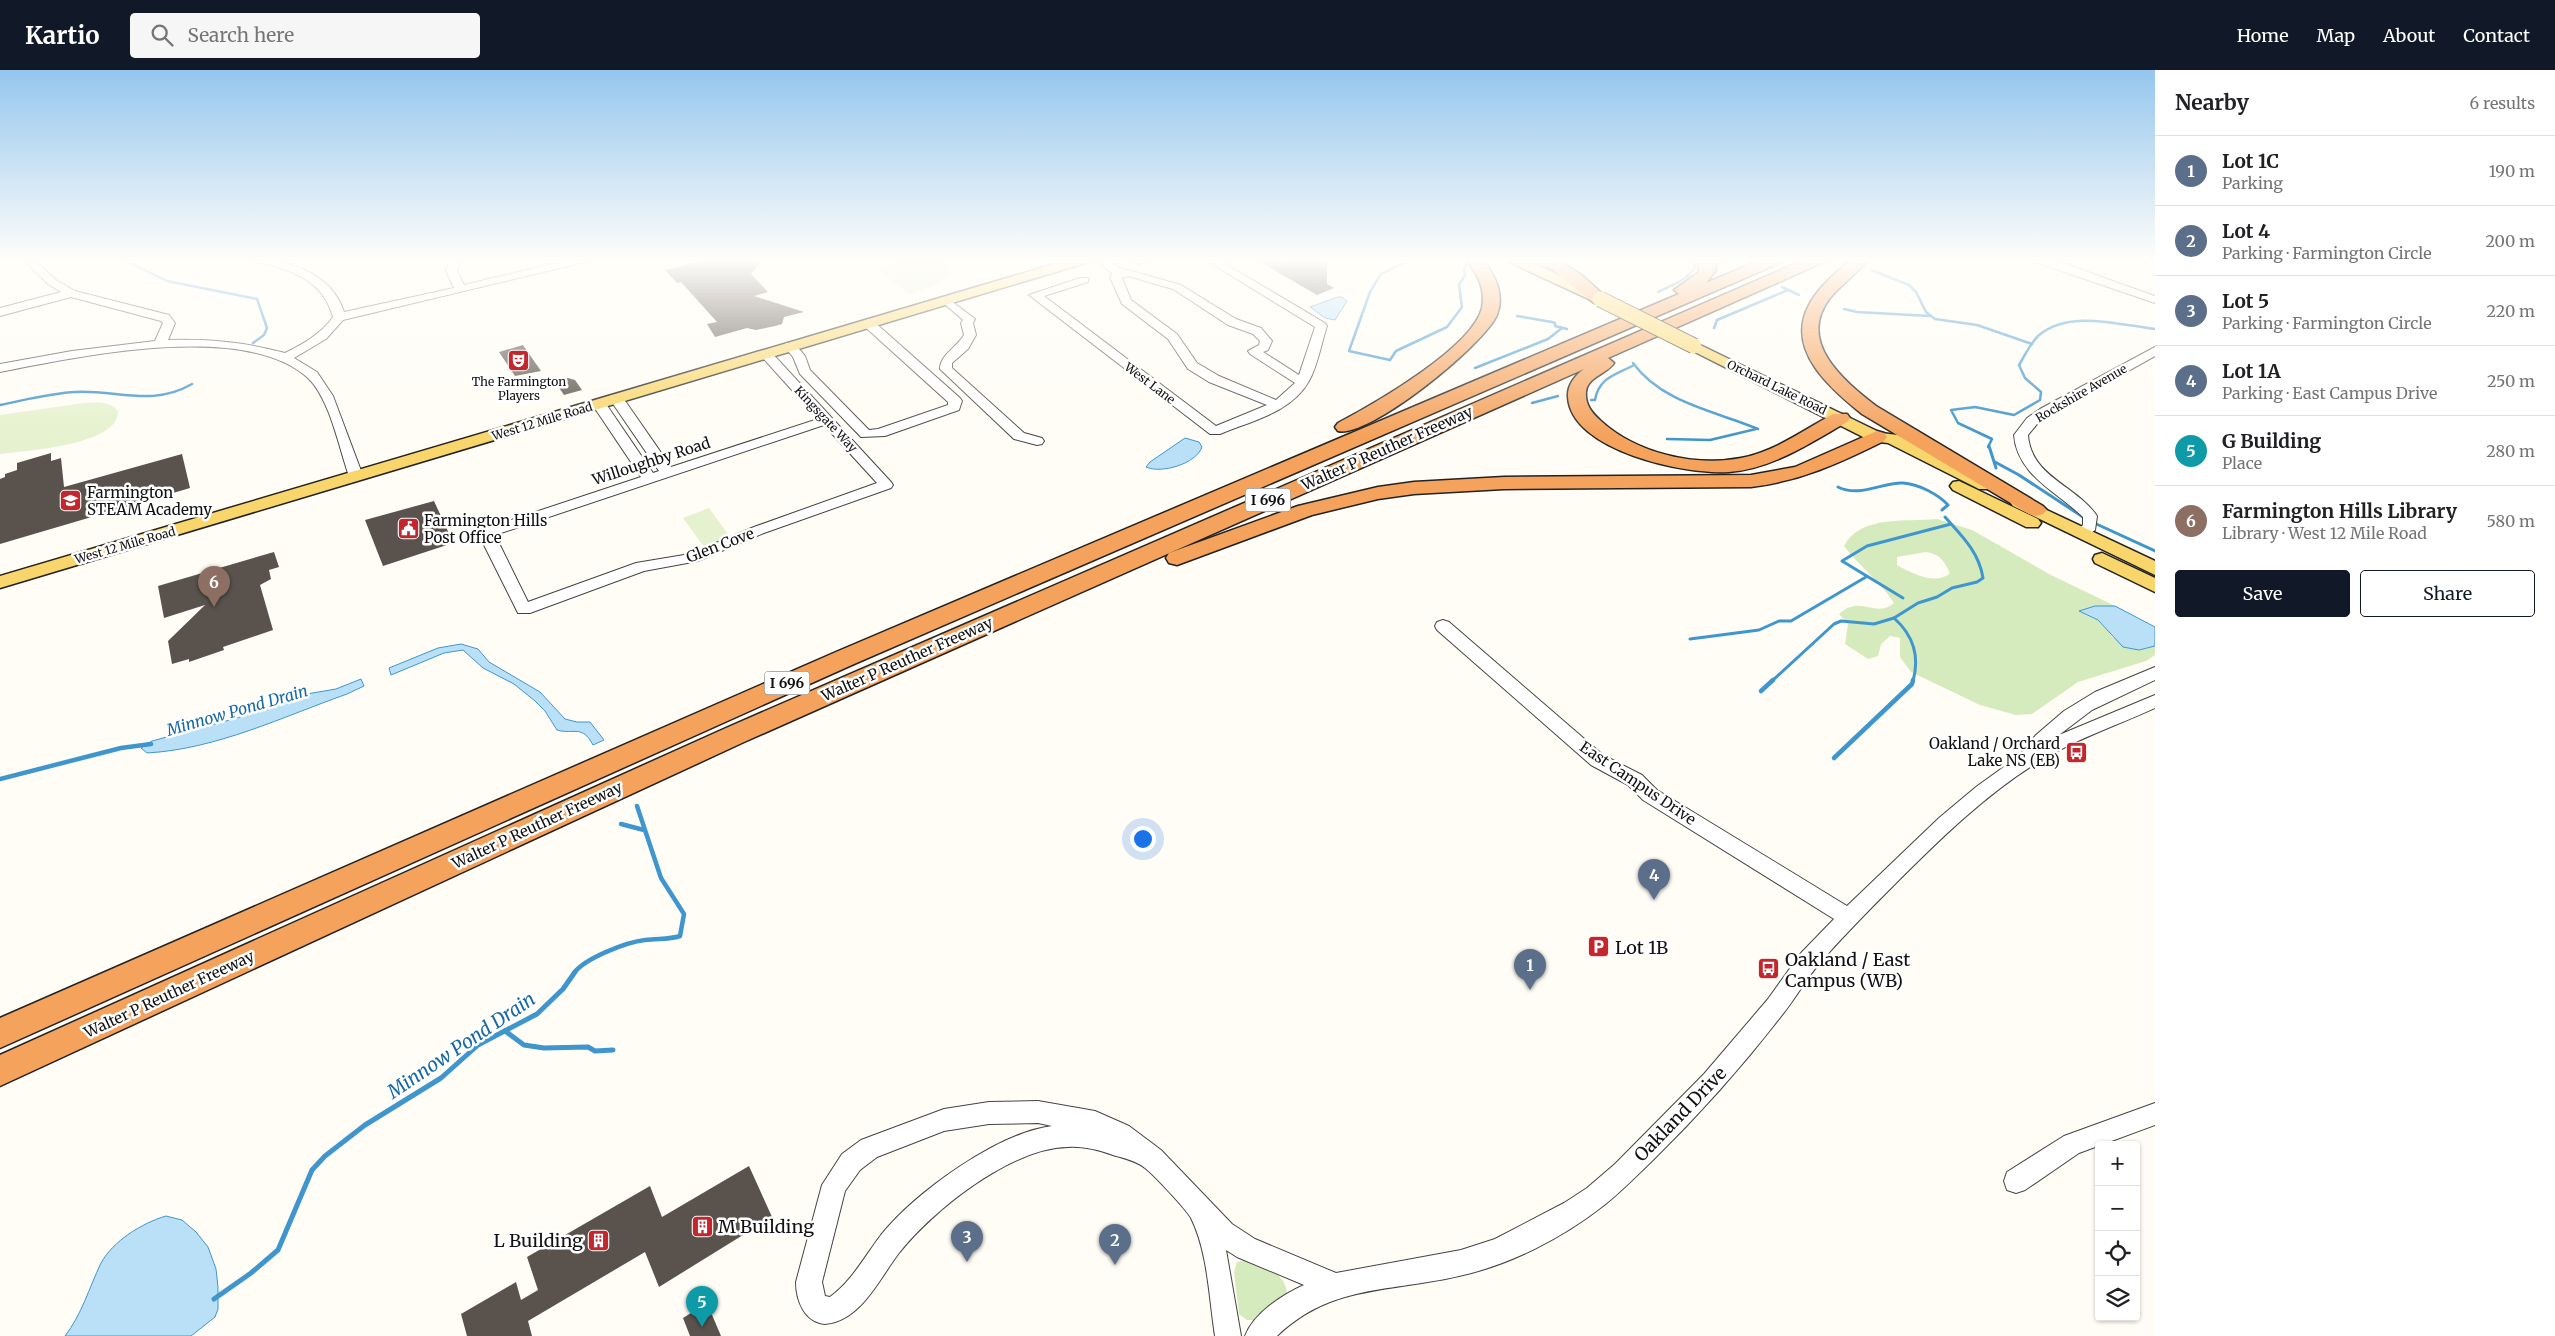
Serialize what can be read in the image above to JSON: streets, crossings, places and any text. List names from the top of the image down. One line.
{"streets":{"highway":["Walter P Reuther Freeway","I 696"],"main road":["Orchard Lake Road","West 12 Mile Road"],"street":["West Lane","Rockshire Avenue","Kingsgate Way","Willoughby Road","Glen Cove","East Campus Drive","Oakland Drive"]},"crossings":[["Orchard Lake Road","Rockshire Avenue"],["Kingsgate Way","West 12 Mile Road"],["Kingsgate Way","Willoughby Road"],["Kingsgate Way","Glen Cove"],["Willoughby Road","Glen Cove"],["East Campus Drive","Oakland Drive"]],"water":["Minnow Pond Drain"],"places":{"theatre":["The Farmington Players"],"school or university":["Farmington STEAM Academy"],"public building":["Farmington Hills Post Office"],"bus stop":["Oakland / Orchard Lake NS (EB)","Oakland / East Campus (WB)"],"parking":["Lot 1B"],"building":["M Building","L Building"]},"page":{"header":"Kartio","search":"Search here","nav":["Home","Map","About","Contact"],"heading":["Nearby","6 results"],"list":[{"mark":"1","name":"Lot 1C","note":"Parking","value":"190 m"},{"mark":"2","name":"Lot 4","note":"Parking · Farmington Circle","value":"200 m"},{"mark":"3","name":"Lot 5","note":"Parking · Farmington Circle","value":"220 m"},{"mark":"4","name":"Lot 1A","note":"Parking · East Campus Drive","value":"250 m"},{"mark":"5","name":"G Building","note":"Place","value":"280 m"},{"mark":"6","name":"Farmington Hills Library","note":"Library · West 12 Mile Road","value":"580 m"}],"buttons":["Save","Share"],"pins":["6","4","1","3","2","5"],"map_buttons":["+","−"]}}
